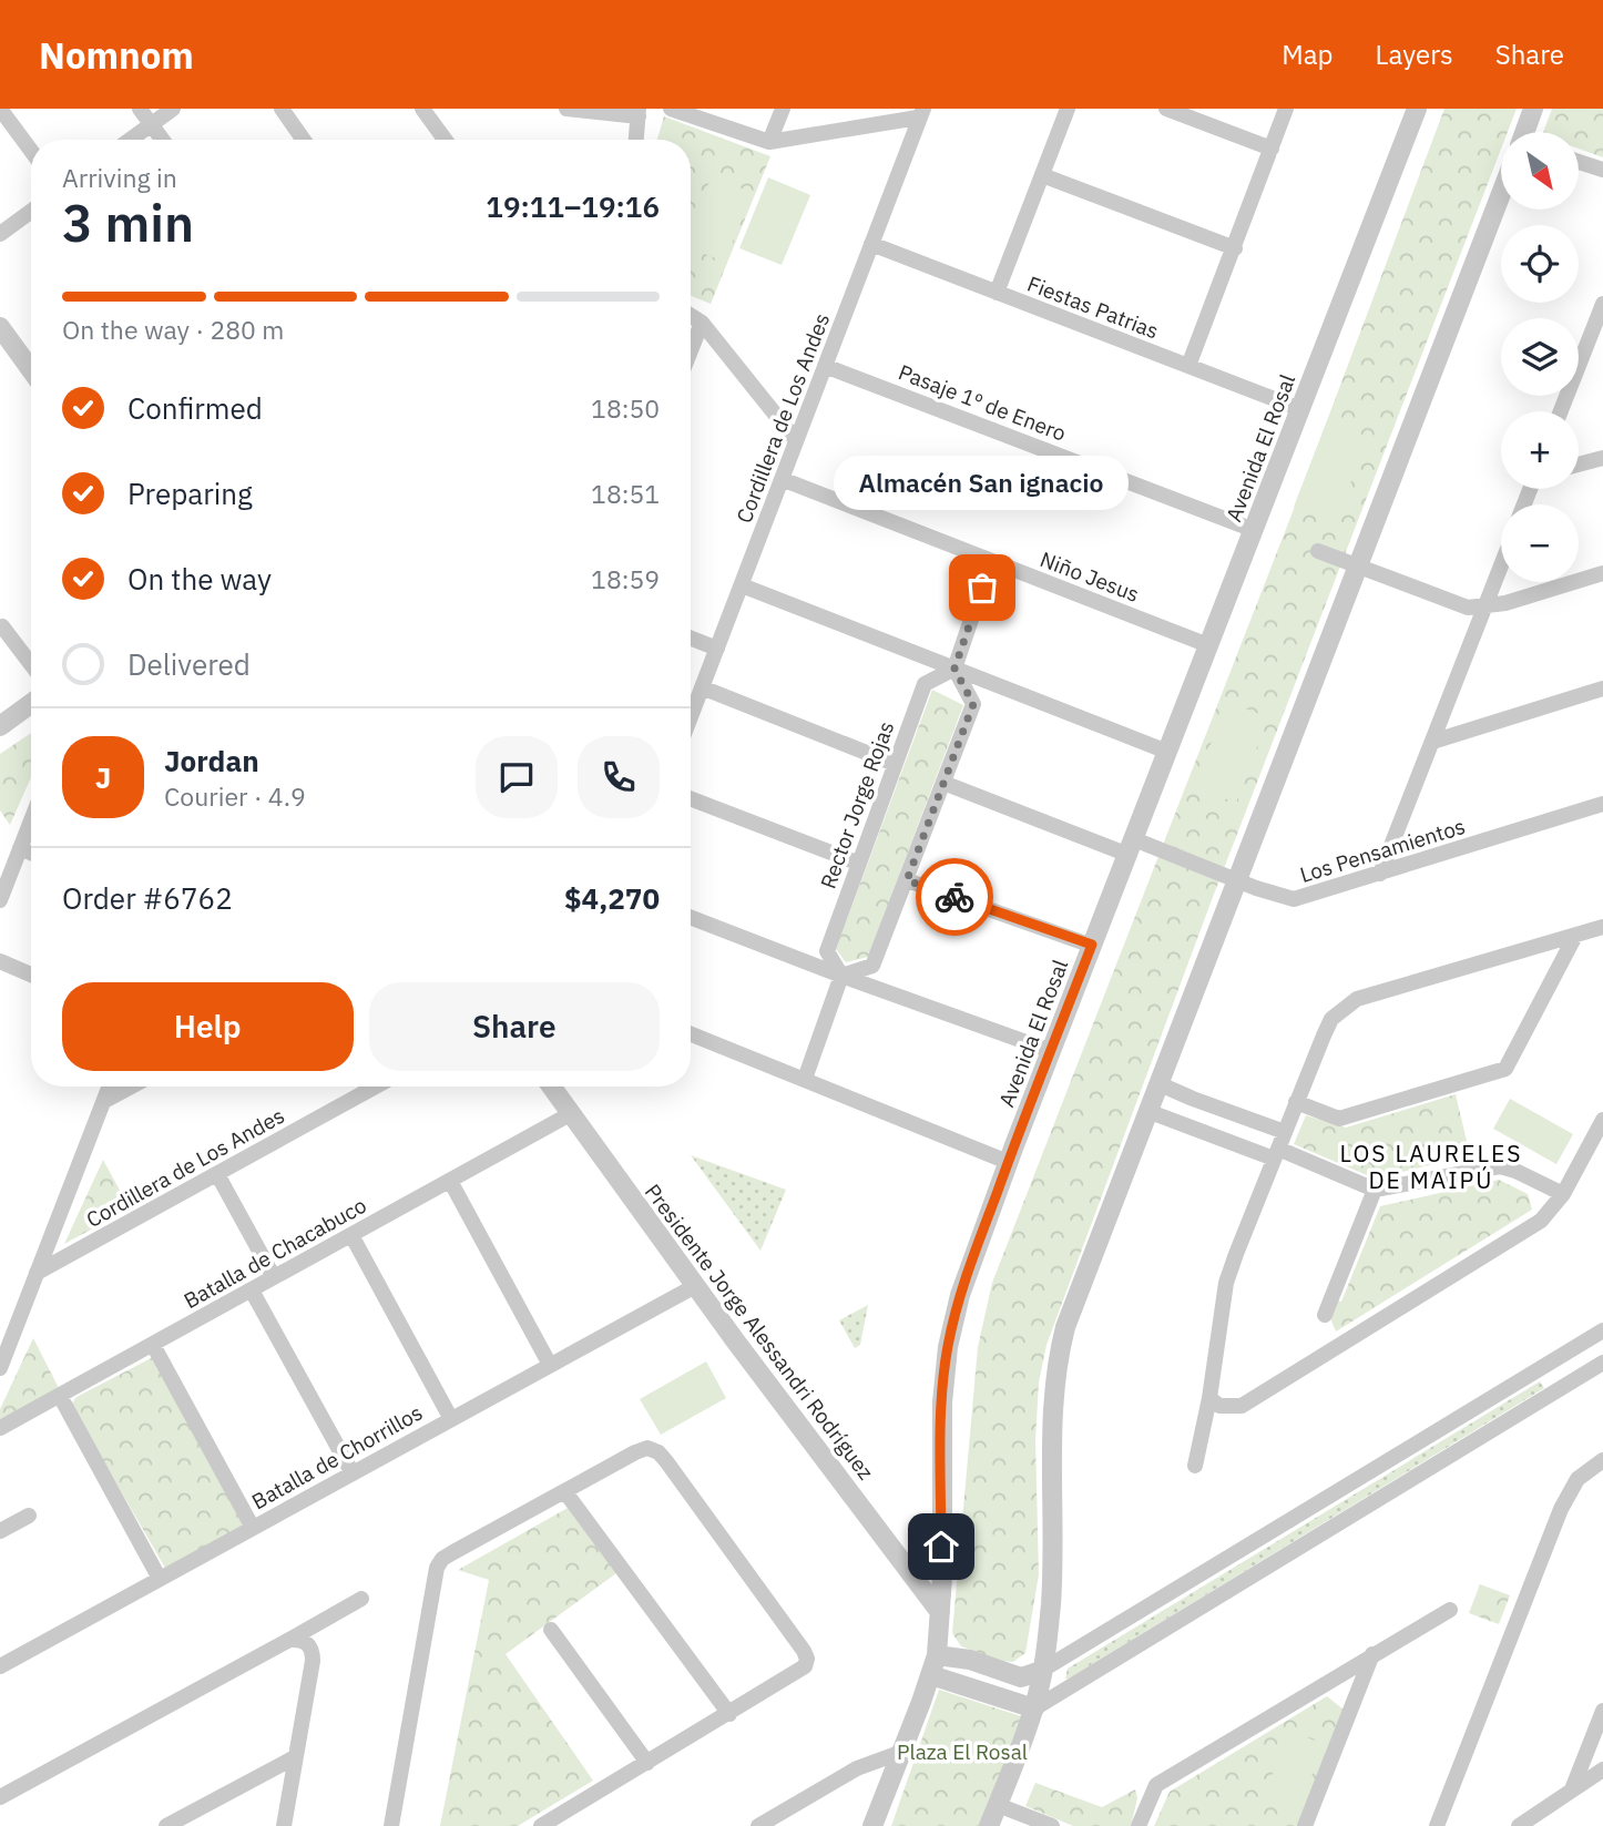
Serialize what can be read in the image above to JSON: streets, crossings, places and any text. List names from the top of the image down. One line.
{"streets":{"street":["Fiestas Patrias","Pasaje 1º de Enero","Cordillera de Los Andes","Avenida El Rosal","Niño Jesus","Rector Jorge Rojas","Los Pensamientos","Batalla de Chacabuco","Presidente Jorge Alessandri Rodríguez","Batalla de Chorrillos"]},"crossings":[["Fiestas Patrias","Cordillera de Los Andes"],["Fiestas Patrias","Avenida El Rosal"],["Pasaje 1º de Enero","Cordillera de Los Andes"],["Pasaje 1º de Enero","Avenida El Rosal"],["Cordillera de Los Andes","Niño Jesus"],["Avenida El Rosal","Niño Jesus"],["Avenida El Rosal","Los Pensamientos"],["Avenida El Rosal","Presidente Jorge Alessandri Rodríguez"],["Batalla de Chacabuco","Presidente Jorge Alessandri Rodríguez"],["Presidente Jorge Alessandri Rodríguez","Batalla de Chorrillos"]],"districts":["LOS LAURELES DE MAIPÚ"],"parks":["Plaza El Rosal"],"places":["Almacén San ignacio"],"north":"bottom right","page":{"header":"Nomnom","nav":["Map","Layers","Share"],"map_buttons":["+","−"],"heading":["3 min","Arriving in","19:11–19:16"],"panel":["Jordan","Courier · 4.9","Order #6762","$4,270"],"bar":"On the way · 280 m","list":[["Confirmed","18:50"],["Preparing","18:51"],["On the way","18:59"],"Delivered"],"bubble":"Almacén San ignacio","round":"J","buttons":["Help","Share"]}}
